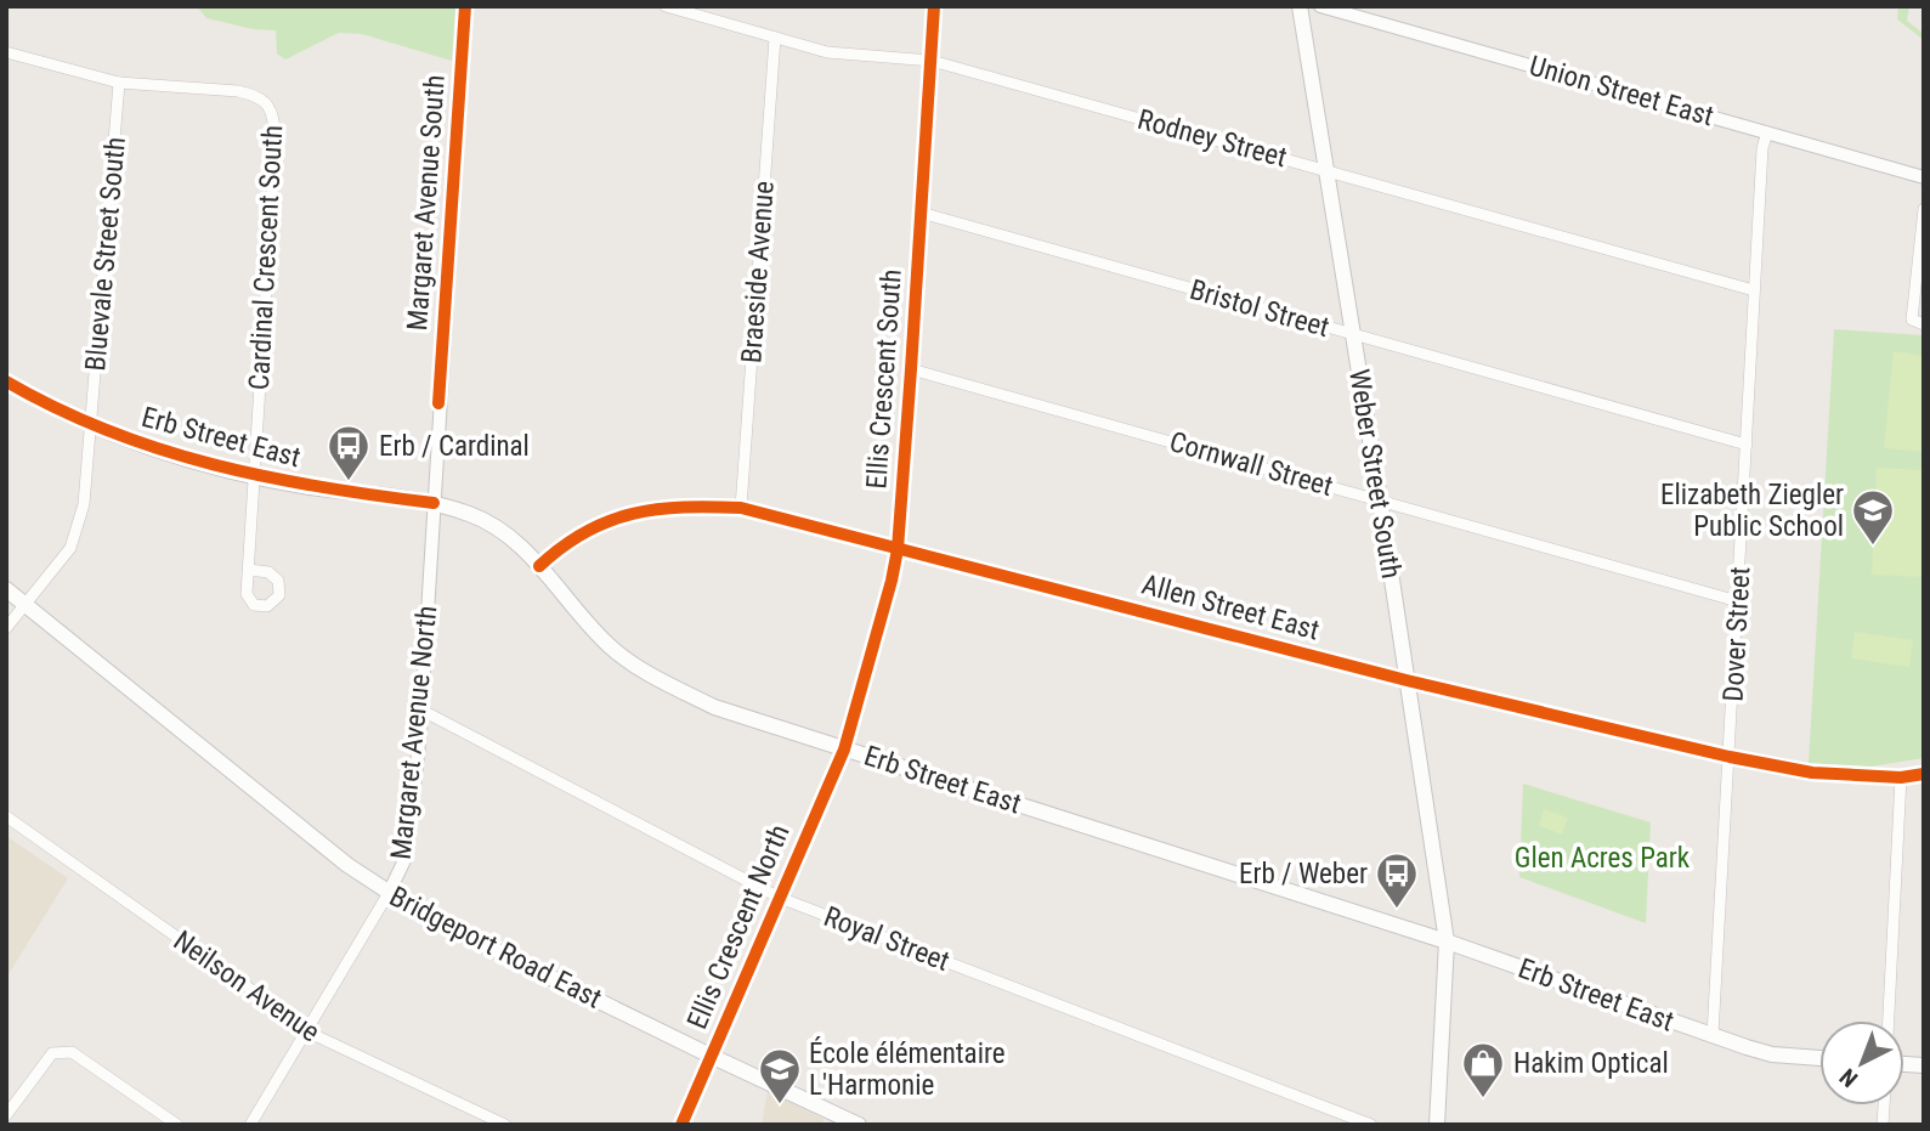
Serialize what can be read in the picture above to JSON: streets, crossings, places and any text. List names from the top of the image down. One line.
{"streets":{"main road":["Erb Street East","Weber Street South","Bridgeport Road East"],"street":["Union Street East","Rodney Street","Margaret Avenue South","Bluevale Street South","Cardinal Crescent South","Braeside Avenue","Bristol Street","Ellis Crescent South","Cornwall Street","Allen Street East","Dover Street","Margaret Avenue North","Ellis Crescent North","Royal Street","Neilson Avenue"]},"crossings":[["Union Street East","Dover Street"],["Rodney Street","Braeside Avenue"],["Rodney Street","Ellis Crescent South"],["Rodney Street","Weber Street South"],["Rodney Street","Dover Street"],["Margaret Avenue South","Erb Street East"],["Margaret Avenue South","Margaret Avenue North"],["Bluevale Street South","Cardinal Crescent South"],["Bluevale Street South","Erb Street East"],["Bluevale Street South","Bridgeport Road East"],["Cardinal Crescent South","Erb Street East"],["Braeside Avenue","Allen Street East"],["Bristol Street","Ellis Crescent South"],["Bristol Street","Weber Street South"],["Bristol Street","Dover Street"],["Ellis Crescent South","Erb Street East"],["Ellis Crescent South","Cornwall Street"],["Ellis Crescent South","Allen Street East"],["Ellis Crescent South","Ellis Crescent North"],["Erb Street East","Weber Street South"],["Erb Street East","Allen Street East"],["Erb Street East","Dover Street"],["Erb Street East","Margaret Avenue North"],["Erb Street East","Ellis Crescent North"],["Cornwall Street","Weber Street South"],["Cornwall Street","Dover Street"],["Weber Street South","Allen Street East"],["Allen Street East","Dover Street"],["Margaret Avenue North","Royal Street"],["Margaret Avenue North","Bridgeport Road East"],["Margaret Avenue North","Neilson Avenue"],["Ellis Crescent North","Royal Street"],["Ellis Crescent North","Bridgeport Road East"]],"parks":["Glen Acres Park"],"places":{"bus stop":["Erb / Cardinal","Erb / Weber"],"school or university":["Elizabeth Ziegler Public School","École élémentaire L'Harmonie"],"shop":["Hakim Optical"]},"north":"bottom left"}
